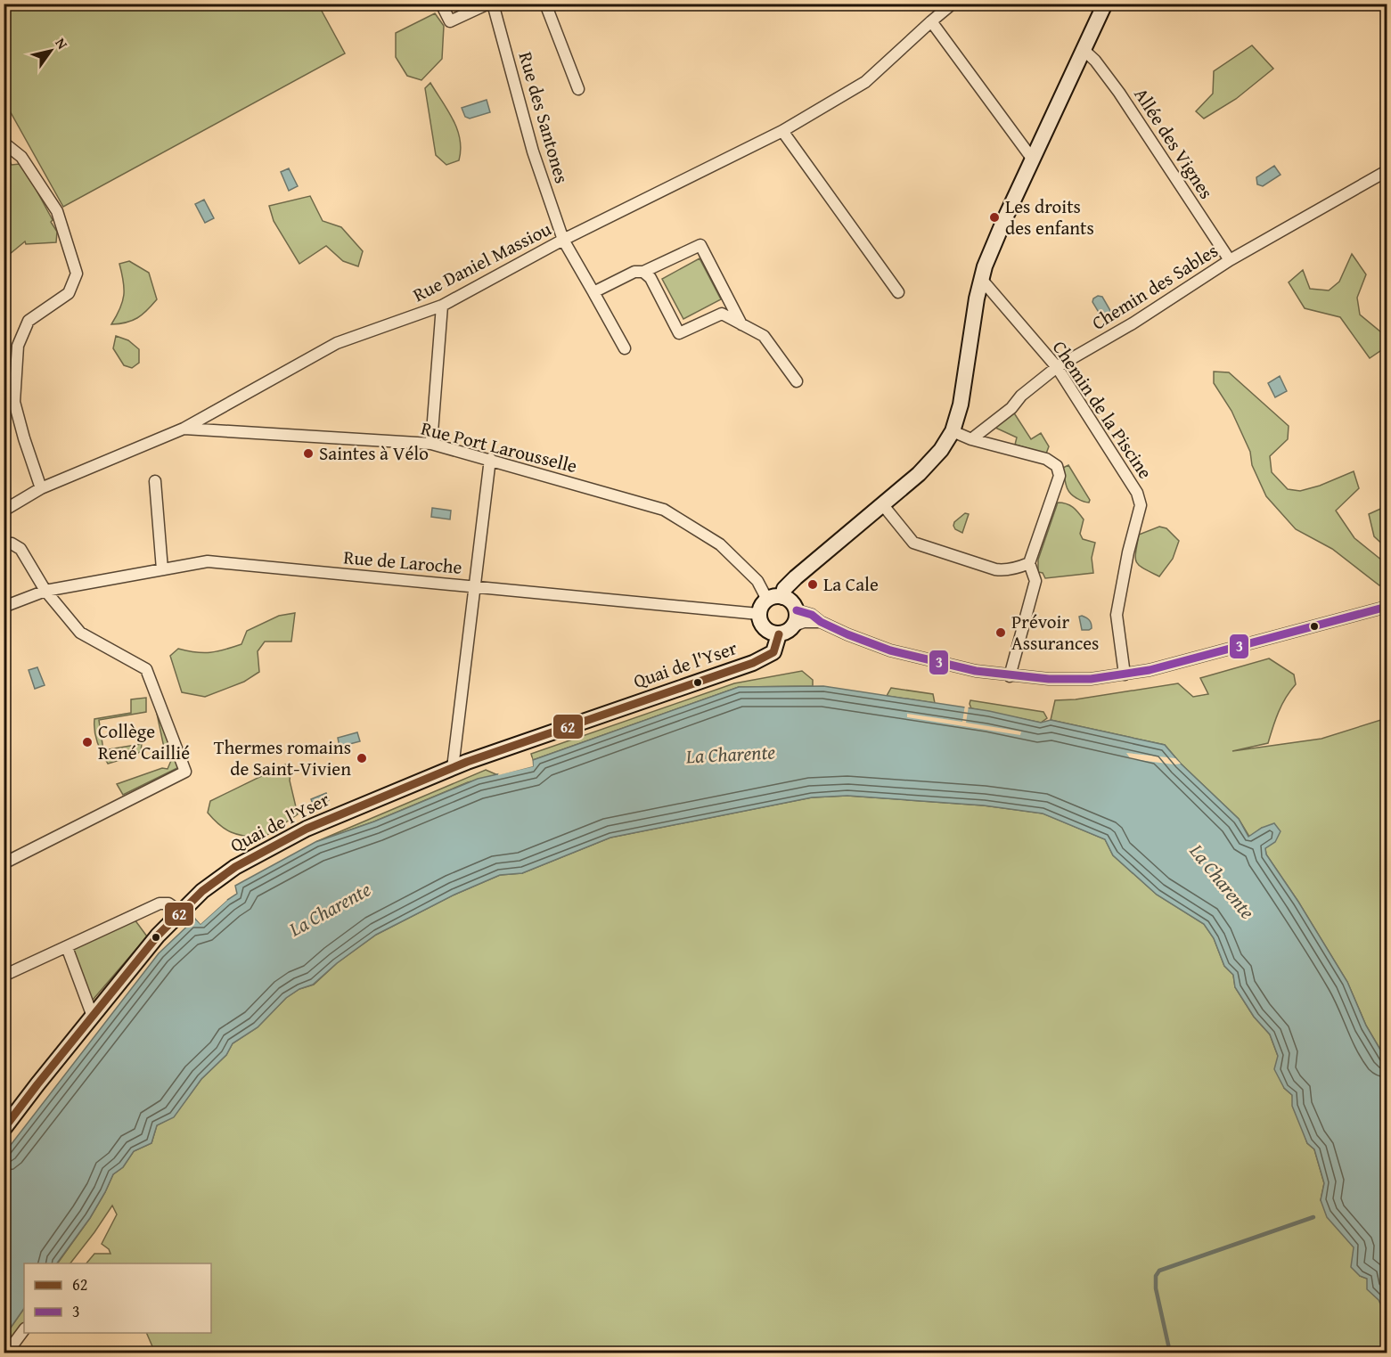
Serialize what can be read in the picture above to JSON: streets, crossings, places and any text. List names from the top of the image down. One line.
{"streets":{"street":["Rue des Santones","Allée des Vignes","Rue Daniel Massiou","Chemin des Sables","Chemin de la Piscine","Rue Port Larousselle","Rue de Laroche","Quai de l'Yser"]},"crossings":[["Rue des Santones","Rue Daniel Massiou"],["Allée des Vignes","Chemin des Sables"],["Rue Daniel Massiou","Rue Port Larousselle"],["Chemin des Sables","Chemin de la Piscine"],["Rue Port Larousselle","Rue de Laroche"],["Rue Port Larousselle","Quai de l'Yser"],["Rue de Laroche","Quai de l'Yser"]],"water":["La Charente"],"places":["Les droits des enfants","Saintes à Vélo","La Cale","Prévoir Assurances","Collège René Caillié","Thermes romains de Saint-Vivien"],"lines":["transit line 3","transit line 62"],"legend":["62","3"],"north":"top right"}
